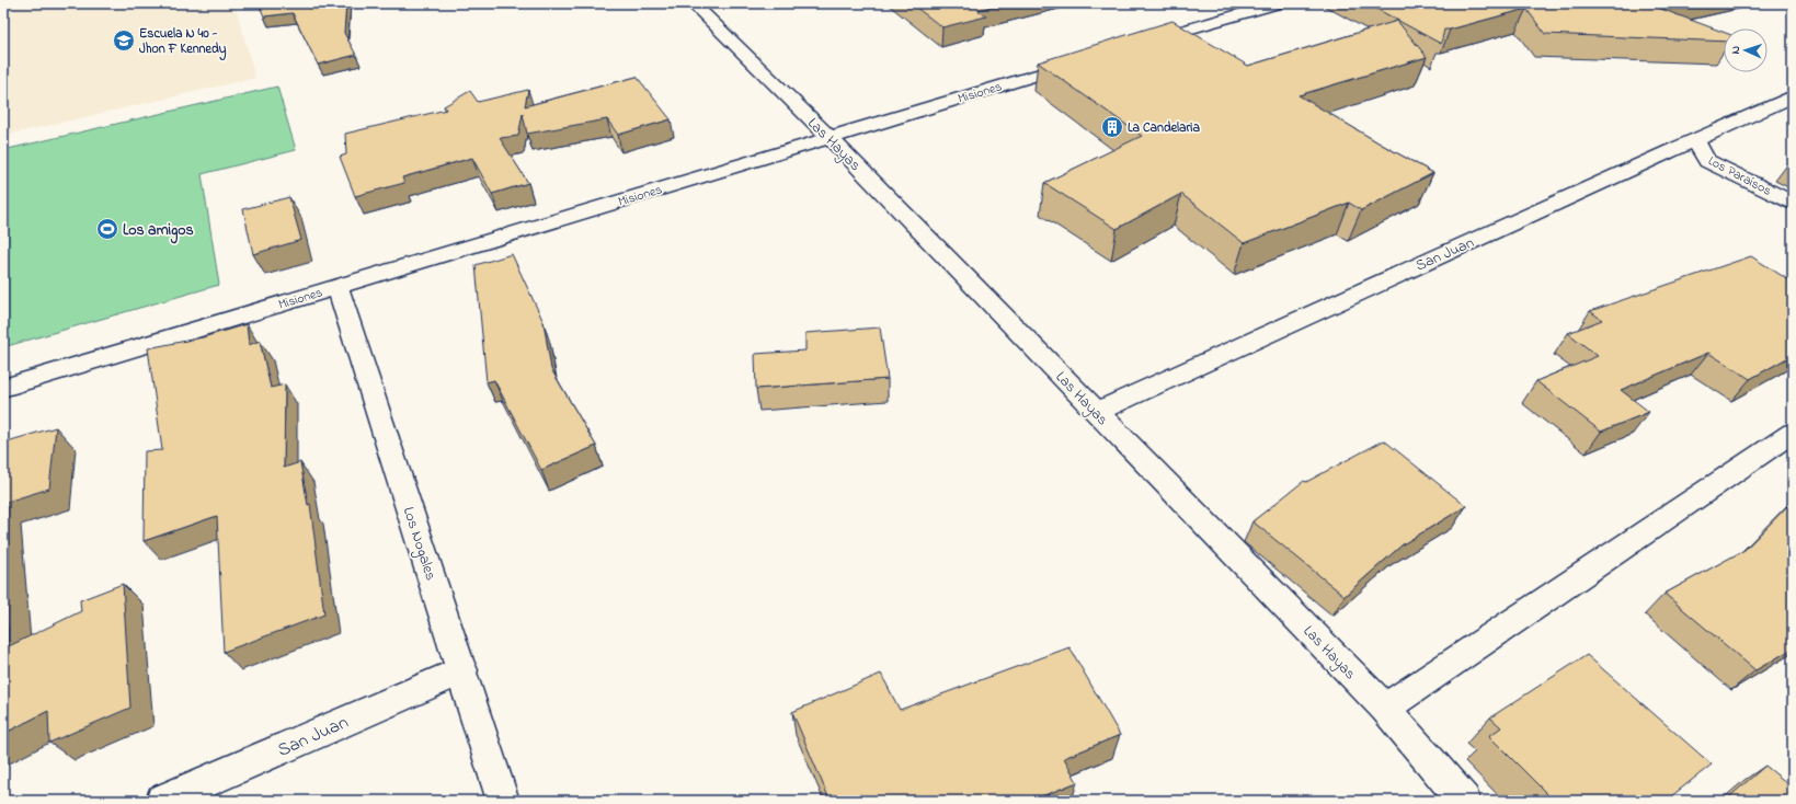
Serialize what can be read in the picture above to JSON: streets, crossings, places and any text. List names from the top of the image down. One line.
{"streets":{"street":["Misiones","Las Hayas","Los Paraísos","San Juan","Los Nogales"]},"crossings":[["Misiones","Las Hayas"],["Misiones","Los Nogales"],["Las Hayas","San Juan"],["Los Paraísos","San Juan"],["San Juan","Los Nogales"]],"places":{"school or university":["Escuela N 40 - Jhon F Kennedy"],"building":["La Candelaria"],"sports":["Los amigos"]},"north":"left"}
